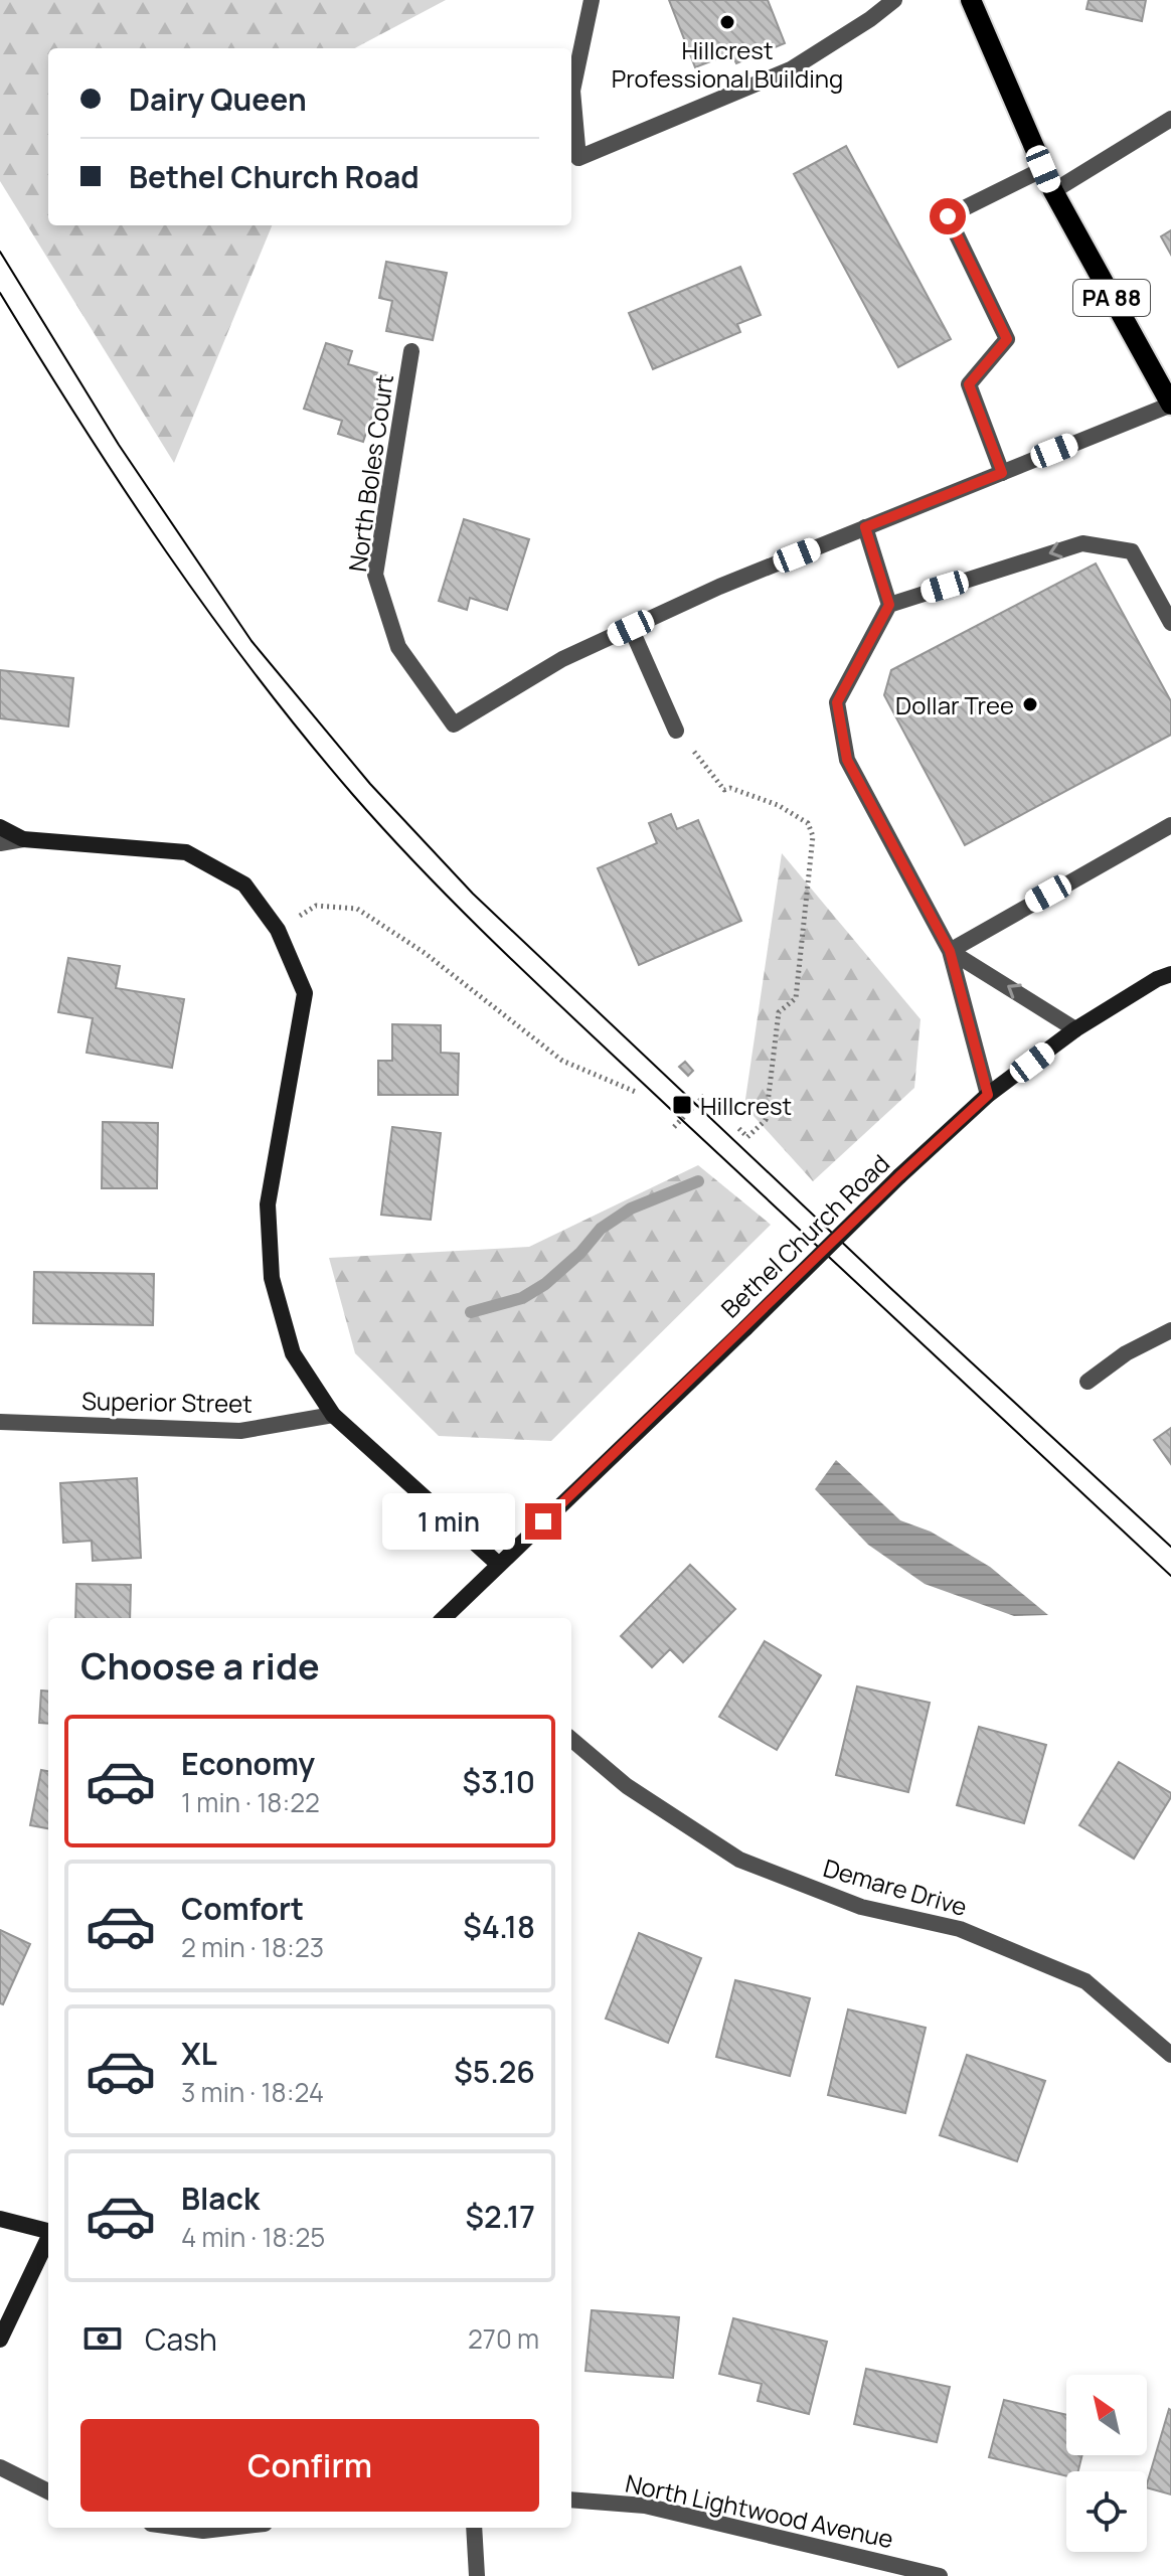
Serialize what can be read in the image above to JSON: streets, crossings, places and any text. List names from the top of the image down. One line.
{"streets":{"main road":["PA 88"],"street":["North Boles Court","Bethel Church Road","Superior Street","Demare Drive","North Lightwood Avenue"]},"places":{"other":["Hillcrest Professional Building","Dollar Tree"],"transit":["Hillcrest"]},"north":"top left","page":{"banner":["Dairy Queen","Bethel Church Road"],"bubble":"1 min","heading":"Choose a ride","list":[{"name":"Economy","note":"1 min · 18:22","value":"$3.10"},{"name":"Comfort","note":"2 min · 18:23","value":"$4.18"},{"name":"XL","note":"3 min · 18:24","value":"$5.26"},{"name":"Black","note":"4 min · 18:25","value":"$2.17"}],"pay":["Cash","270 m"],"buttons":"Confirm"}}
